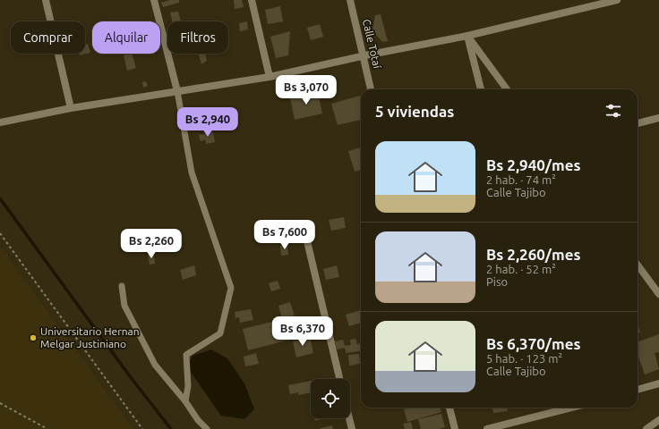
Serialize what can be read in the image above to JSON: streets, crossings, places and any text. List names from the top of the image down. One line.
{"streets":{"street":["Calle Totaí"]},"places":["Universitario Hernan Melgar Justiniano"],"page":{"chip":["Comprar","Alquilar","Filtros"],"price":["Bs 3,070","Bs 2,940","Bs 7,600","Bs 2,260","Bs 6,370"],"heading":"5 viviendas","list":[{"name":"Bs 2,940/mes","note":"2 hab. · 74 m² · Calle Tajibo"},{"name":"Bs 2,260/mes","note":"2 hab. · 52 m² · Piso"},{"name":"Bs 6,370/mes","note":"5 hab. · 123 m² · Calle Tajibo"}]}}
